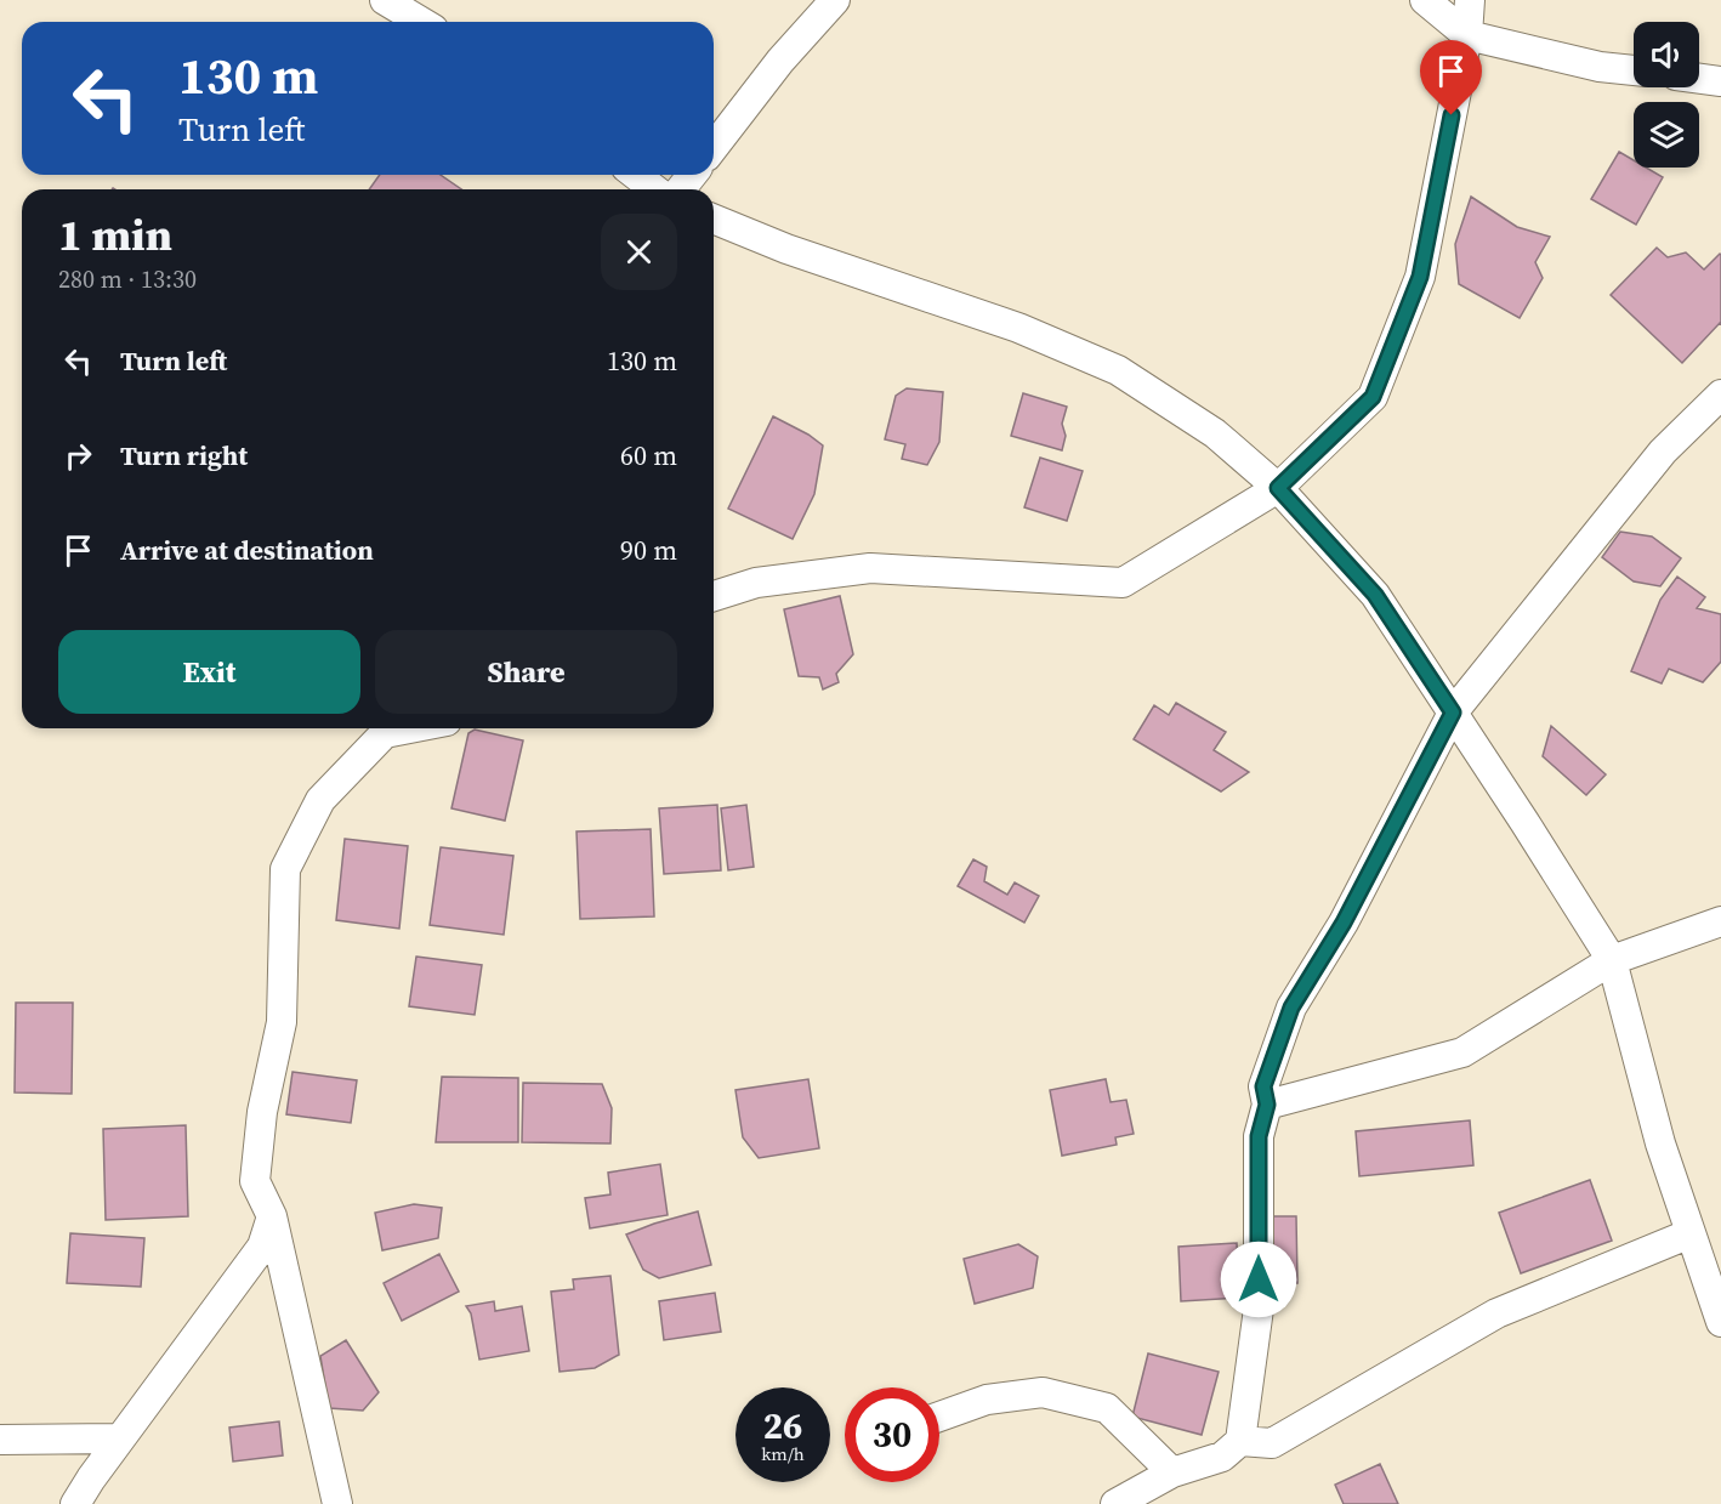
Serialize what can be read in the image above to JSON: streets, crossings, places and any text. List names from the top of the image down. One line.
{"page":{"turn":["130 m","Turn left"],"heading":["1 min","280 m · 13:30"],"list":[{"name":"Turn left","value":"130 m"},{"name":"Turn right","value":"60 m"},{"name":"Arrive at destination","value":"90 m"}],"buttons":["Exit","Share"],"speed":"26 km/h","limit":"30"}}
